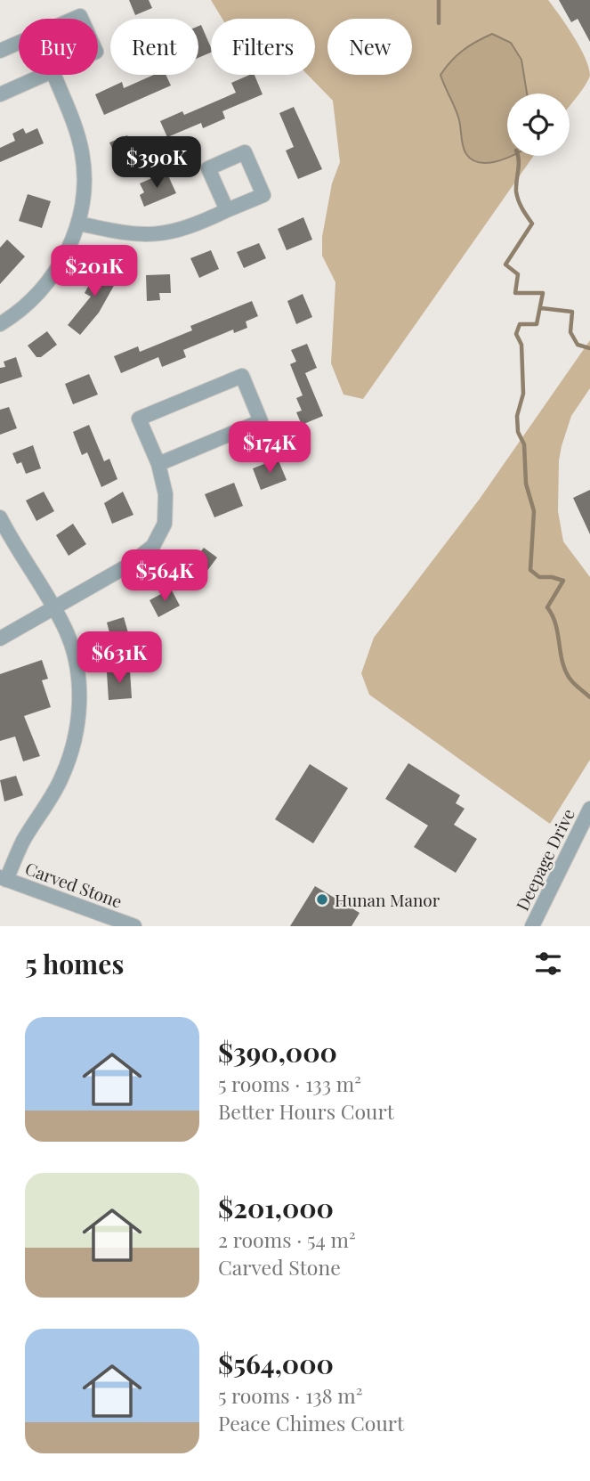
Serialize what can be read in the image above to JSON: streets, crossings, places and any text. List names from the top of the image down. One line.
{"streets":{"street":["Deepage Drive","Carved Stone"]},"places":["Hunan Manor"],"page":{"chip":["Buy","Rent","Filters","New"],"price":["$390K","$201K","$174K","$564K","$631K"],"heading":"5 homes","list":[{"name":"$390,000","note":"5 rooms · 133 m² · Better Hours Court"},{"name":"$201,000","note":"2 rooms · 54 m² · Carved Stone"},{"name":"$564,000","note":"5 rooms · 138 m² · Peace Chimes Court"}]}}
